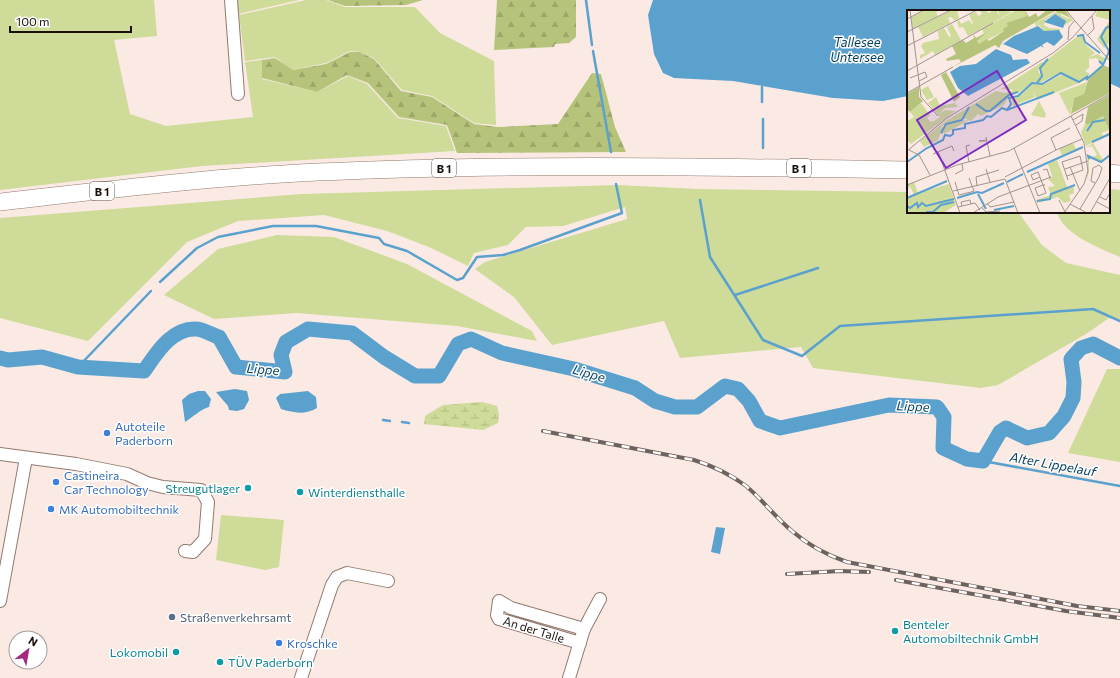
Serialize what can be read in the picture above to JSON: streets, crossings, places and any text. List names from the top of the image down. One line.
{"streets":{"highway":["B 1"],"street":["An der Talle"]},"water":["Tallesee Untersee","Lippe","Alter Lippelauf"],"places":["Autoteile Paderborn","Castineira Car Technology","Streugutlager","Winterdiensthalle","MK Automobiltechnik","Straßenverkehrsamt","Benteler Automobiltechnik GmbH","Kroschke","Lokomobil","TÜV Paderborn"],"scale_bar":"100 m","north":"top right"}
